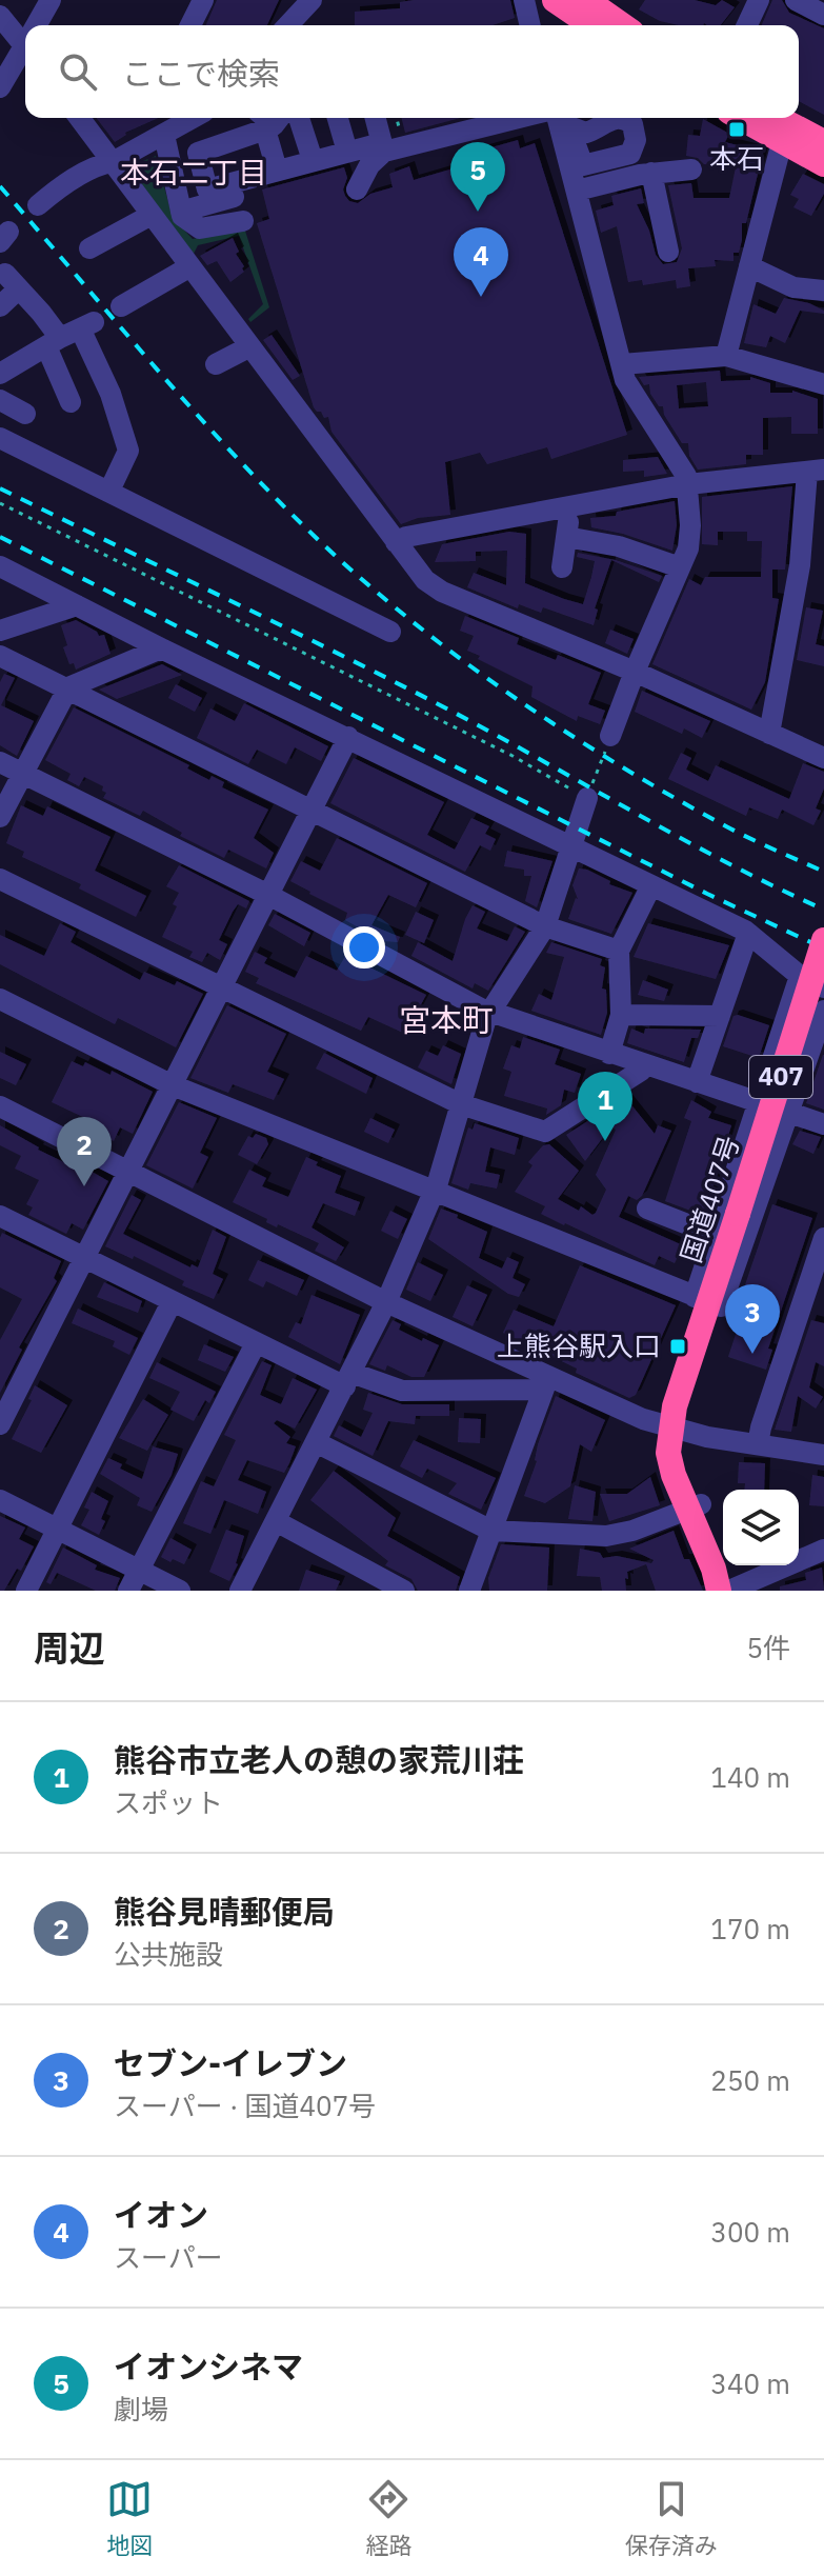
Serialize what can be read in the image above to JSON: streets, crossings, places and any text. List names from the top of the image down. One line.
{"streets":{"highway":["407","国道407号"]},"districts":["本石二丁目","宮本町"],"places":{"transit":["本石","上熊谷駅入口"]},"page":{"search":"ここで検索","pins":["5","4","1","2","3"],"heading":["周辺","5件"],"list":[{"mark":"1","name":"熊谷市立老人の憩の家荒川荘","note":"スポット","value":"140 m"},{"mark":"2","name":"熊谷見晴郵便局","note":"公共施設","value":"170 m"},{"mark":"3","name":"セブン-イレブン","note":"スーパー · 国道407号","value":"250 m"},{"mark":"4","name":"イオン","note":"スーパー","value":"300 m"},{"mark":"5","name":"イオンシネマ","note":"劇場","value":"340 m"}],"nav":["地図","経路","保存済み"]}}
